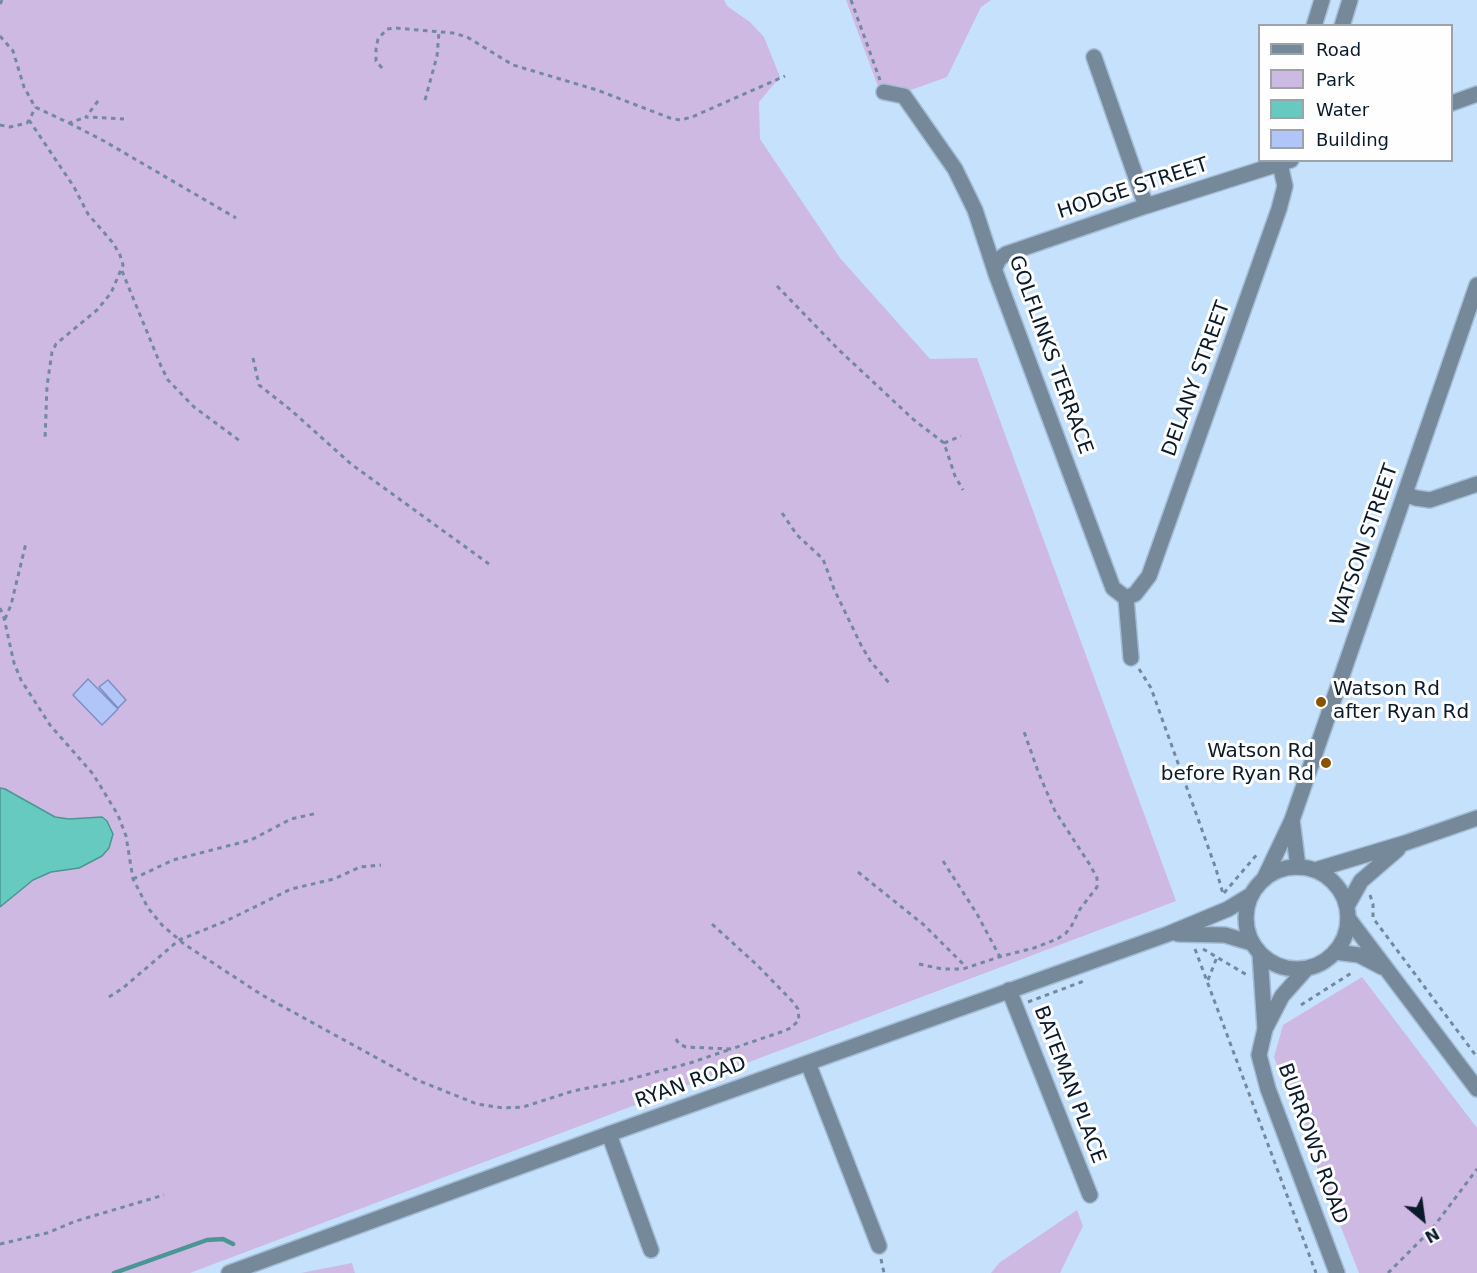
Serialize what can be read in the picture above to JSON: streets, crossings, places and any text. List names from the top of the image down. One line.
{"streets":{"street":["HODGE STREET","GOLFLINKS TERRACE","DELANY STREET","WATSON STREET","RYAN ROAD","BATEMAN PLACE","BURROWS ROAD"]},"crossings":[["HODGE STREET","GOLFLINKS TERRACE"],["HODGE STREET","DELANY STREET"],["GOLFLINKS TERRACE","DELANY STREET"],["WATSON STREET","RYAN ROAD"],["WATSON STREET","BURROWS ROAD"],["RYAN ROAD","BATEMAN PLACE"],["RYAN ROAD","BURROWS ROAD"]],"places":["Watson Rd after Ryan Rd","Watson Rd before Ryan Rd"],"legend":["Road","Park","Water","Building"],"north":"bottom right"}
